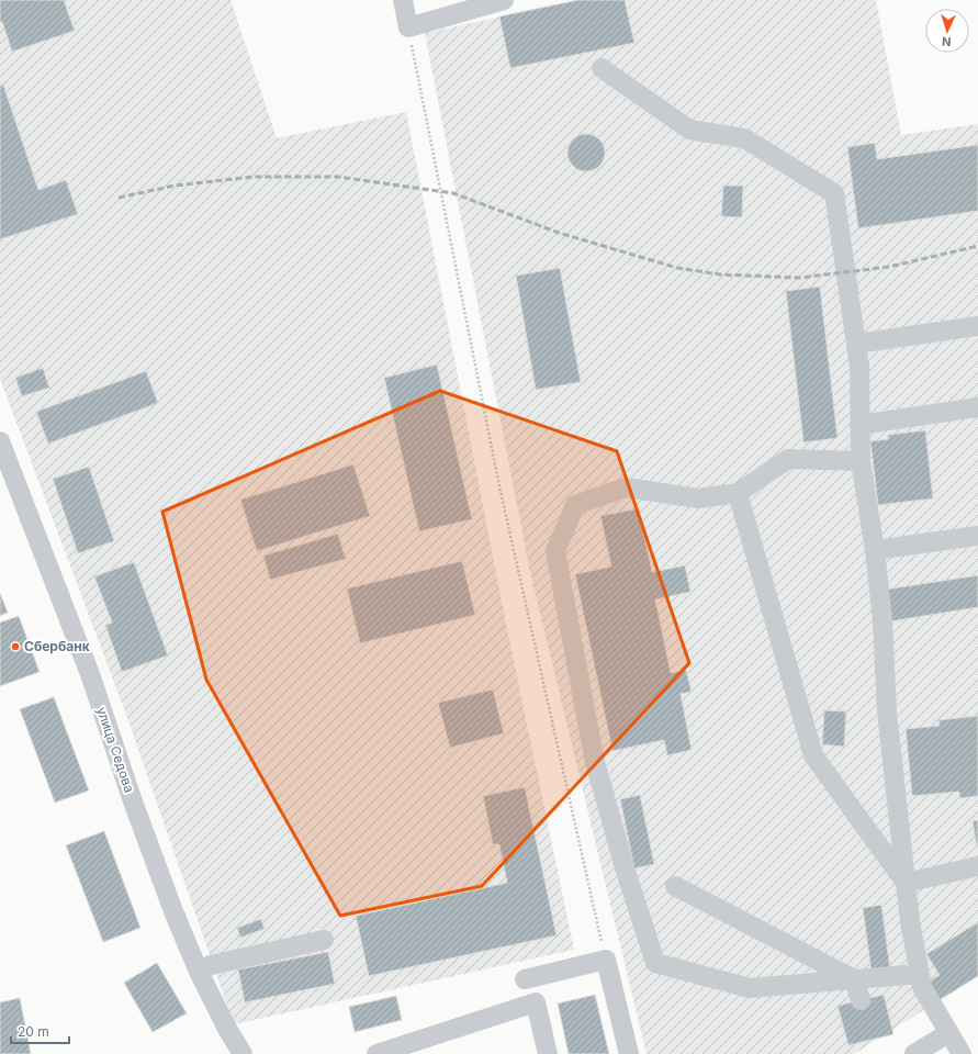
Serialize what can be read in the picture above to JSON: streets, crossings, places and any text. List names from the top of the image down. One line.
{"streets":{"street":["улица Седова"]},"places":["Сбербанк"],"scale_bar":"20 m","north":"bottom"}
